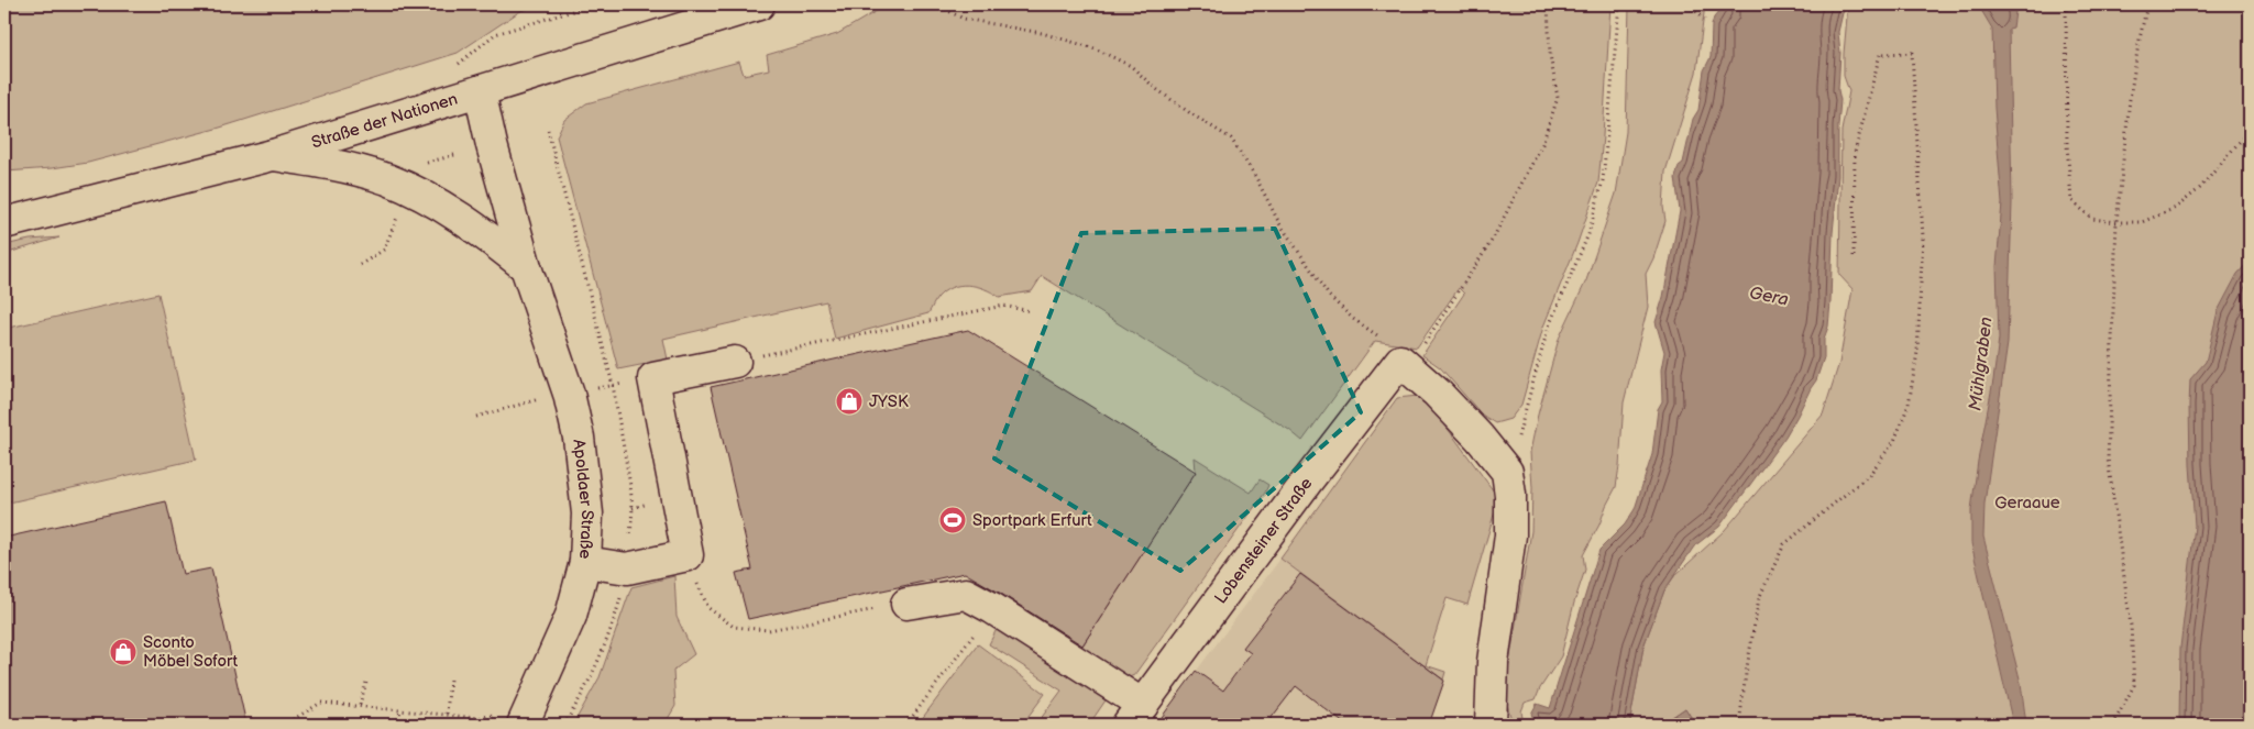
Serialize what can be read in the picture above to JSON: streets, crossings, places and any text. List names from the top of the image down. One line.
{"streets":{"street":["Straße der Nationen","Apoldaer Straße","Lobensteiner Straße"]},"crossings":[["Straße der Nationen","Apoldaer Straße"]],"water":["Gera","Mühlgraben"],"parks":["Geraaue"],"places":{"shop":["JYSK","Sconto Möbel Sofort"],"sports":["Sportpark Erfurt"]}}
